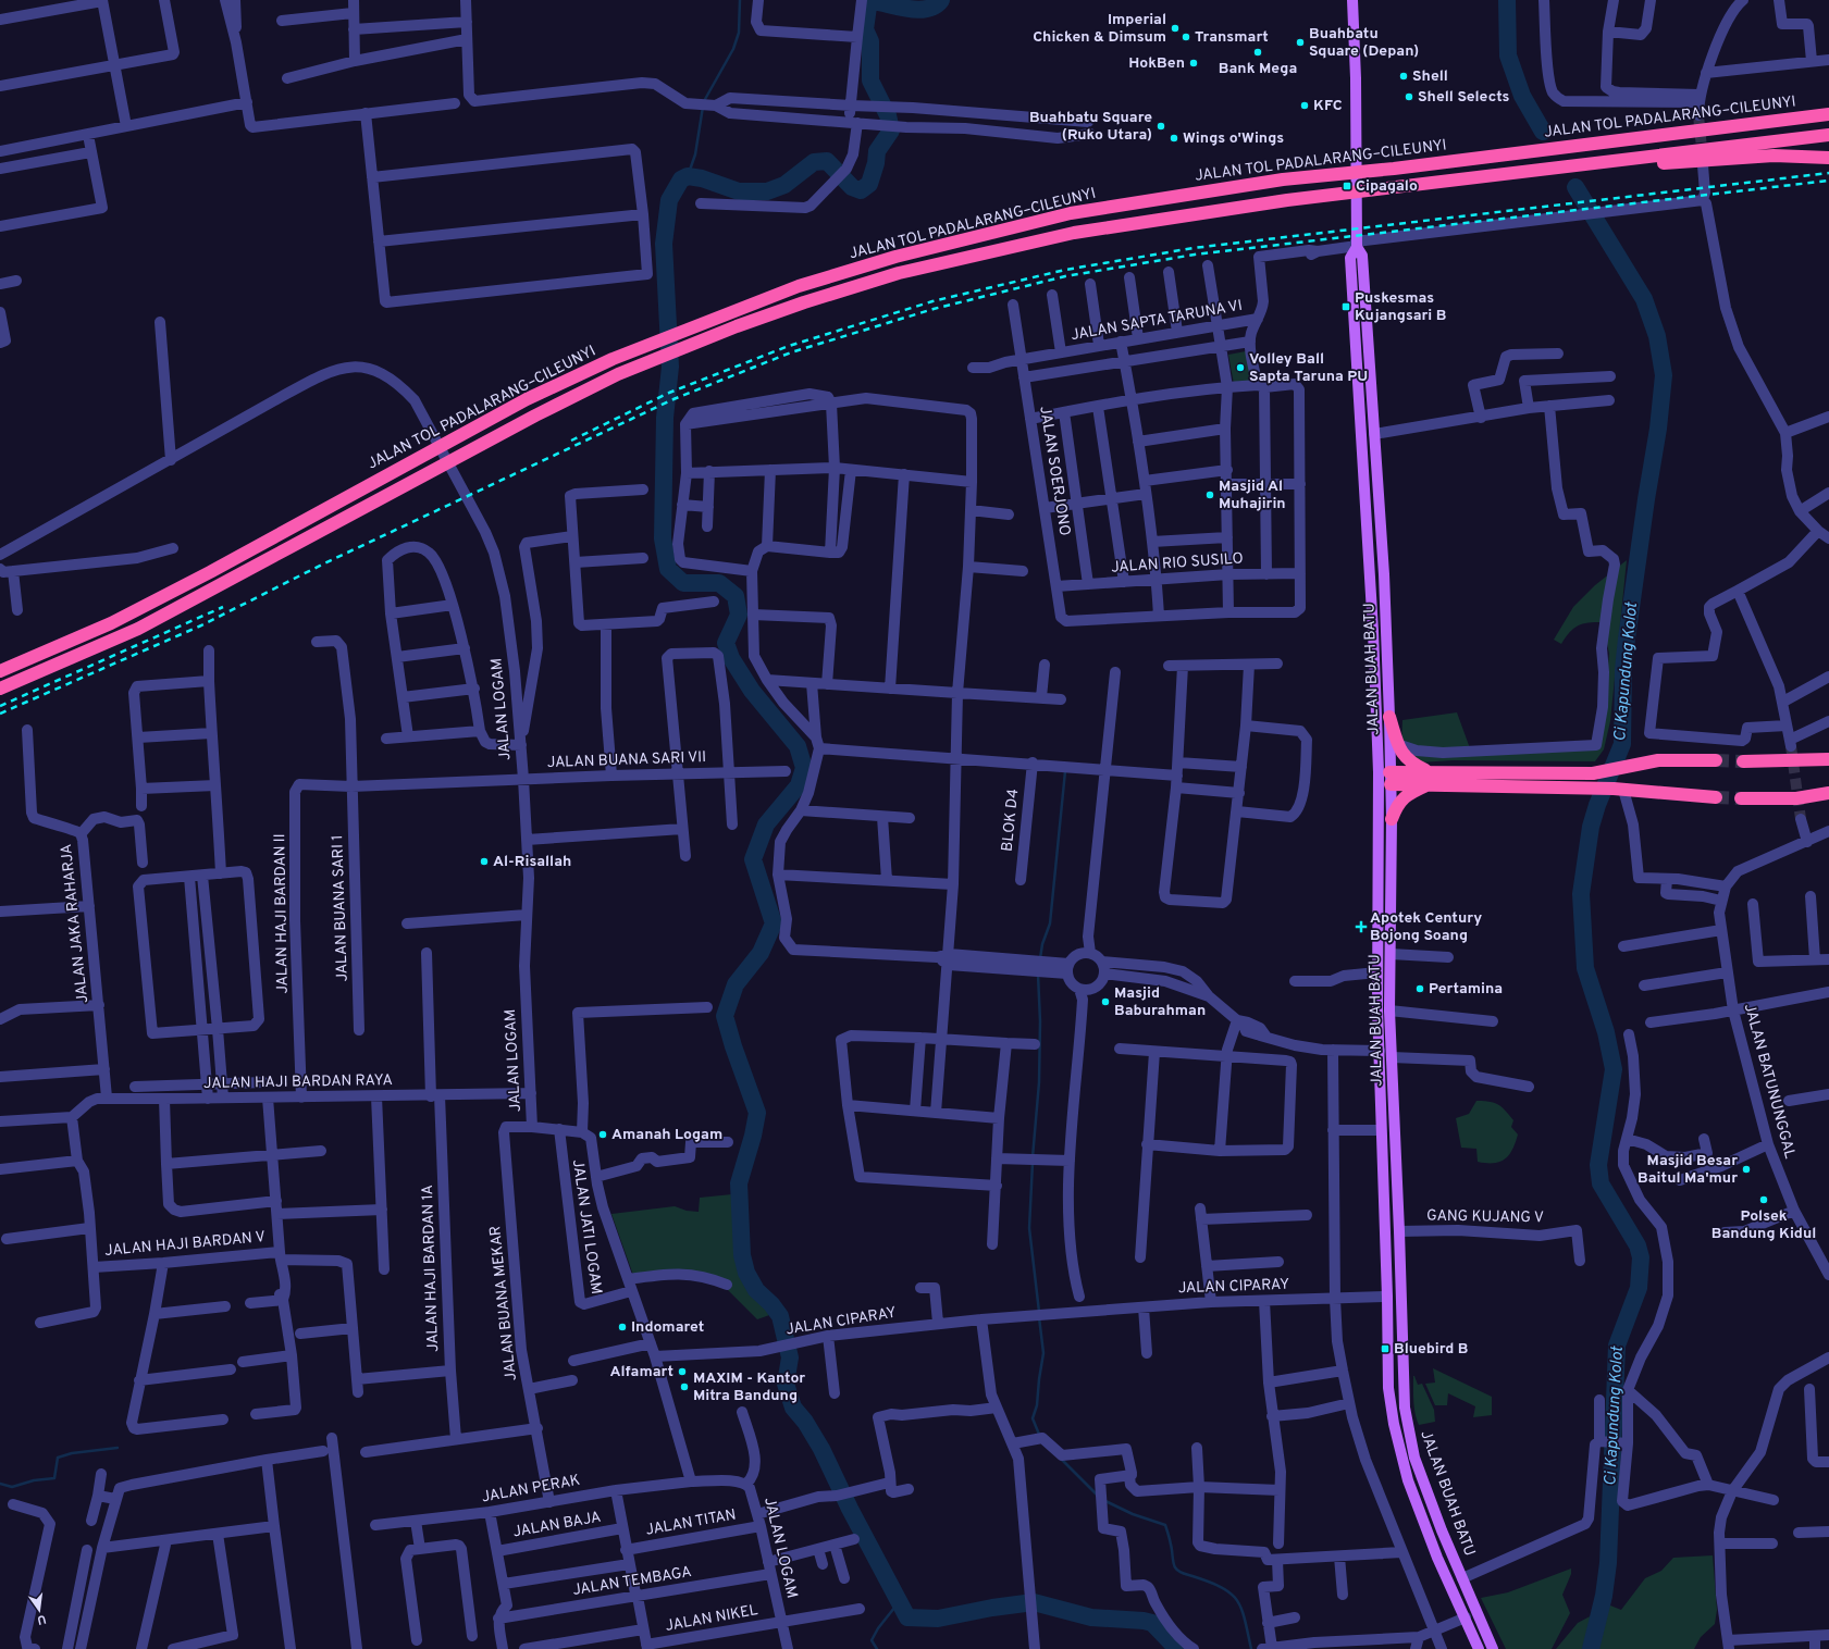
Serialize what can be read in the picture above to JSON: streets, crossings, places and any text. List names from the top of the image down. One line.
{"streets":{"highway":["JALAN TOL PADALARANG–CILEUNYI"],"main road":["JALAN BUAH BATU"],"street":["JALAN SAPTA TARUNA VI","JALAN SOERJONO","JALAN RIO SUSILO","JALAN LOGAM","JALAN BUANA SARI VII","BLOK D4","JALAN BUANA SARI 1","JALAN HAJI BARDAN II","JALAN JAKA RAHARJA","JALAN BATUNUNGGAL","JALAN HAJI BARDAN RAYA","GANG KUJANG V","JALAN JATI LOGAM","JALAN HAJI BARDAN V","JALAN HAJI BARDAN 1A","JALAN CIPARAY","JALAN BUANA MEKAR","JALAN PERAK","JALAN TITAN","JALAN BAJA","JALAN TEMBAGA","JALAN NIKEL"]},"crossings":[["JALAN SAPTA TARUNA VI","JALAN SOERJONO"],["JALAN SOERJONO","JALAN RIO SUSILO"],["JALAN BUAH BATU","GANG KUJANG V"],["JALAN BUAH BATU","JALAN CIPARAY"],["JALAN LOGAM","JALAN BUANA SARI VII"],["JALAN LOGAM","JALAN HAJI BARDAN RAYA"],["JALAN LOGAM","JALAN JATI LOGAM"],["JALAN LOGAM","JALAN BUANA MEKAR"],["JALAN LOGAM","JALAN PERAK"],["JALAN LOGAM","JALAN TITAN"],["JALAN LOGAM","JALAN TEMBAGA"],["JALAN LOGAM","JALAN NIKEL"],["JALAN BUANA SARI VII","JALAN BUANA SARI 1"],["JALAN BUANA SARI VII","JALAN HAJI BARDAN II"],["JALAN BUANA SARI 1","JALAN HAJI BARDAN II"],["JALAN HAJI BARDAN II","JALAN HAJI BARDAN RAYA"],["JALAN JAKA RAHARJA","JALAN HAJI BARDAN RAYA"],["JALAN HAJI BARDAN RAYA","JALAN HAJI BARDAN 1A"],["JALAN BUANA MEKAR","JALAN PERAK"],["JALAN PERAK","JALAN BAJA"],["JALAN TITAN","JALAN BAJA"],["JALAN BAJA","JALAN TEMBAGA"],["JALAN BAJA","JALAN NIKEL"]],"water":["Ci Kapundung Kolot"],"places":{"other":["Imperial Chicken & Dimsum","Transmart","Buahbatu Square (Depan)","Bank Mega","HokBen","Shell","Shell Selects","KFC","Buahbatu Square (Ruko Utara)","Wings o'Wings","Volley Ball Sapta Taruna PU","Masjid Al Muhajirin","Al-Risallah","Pertamina","Masjid Baburahman","Amanah Logam","Masjid Besar Baitul Ma'mur","Polsek Bandung Kidul","Indomaret","Alfamart","MAXIM - Kantor Mitra Bandung"],"transit":["Cipagalo","Puskesmas Kujangsari B","Bluebird B"],"health":["Apotek Century Bojong Soang"]},"north":"bottom"}
